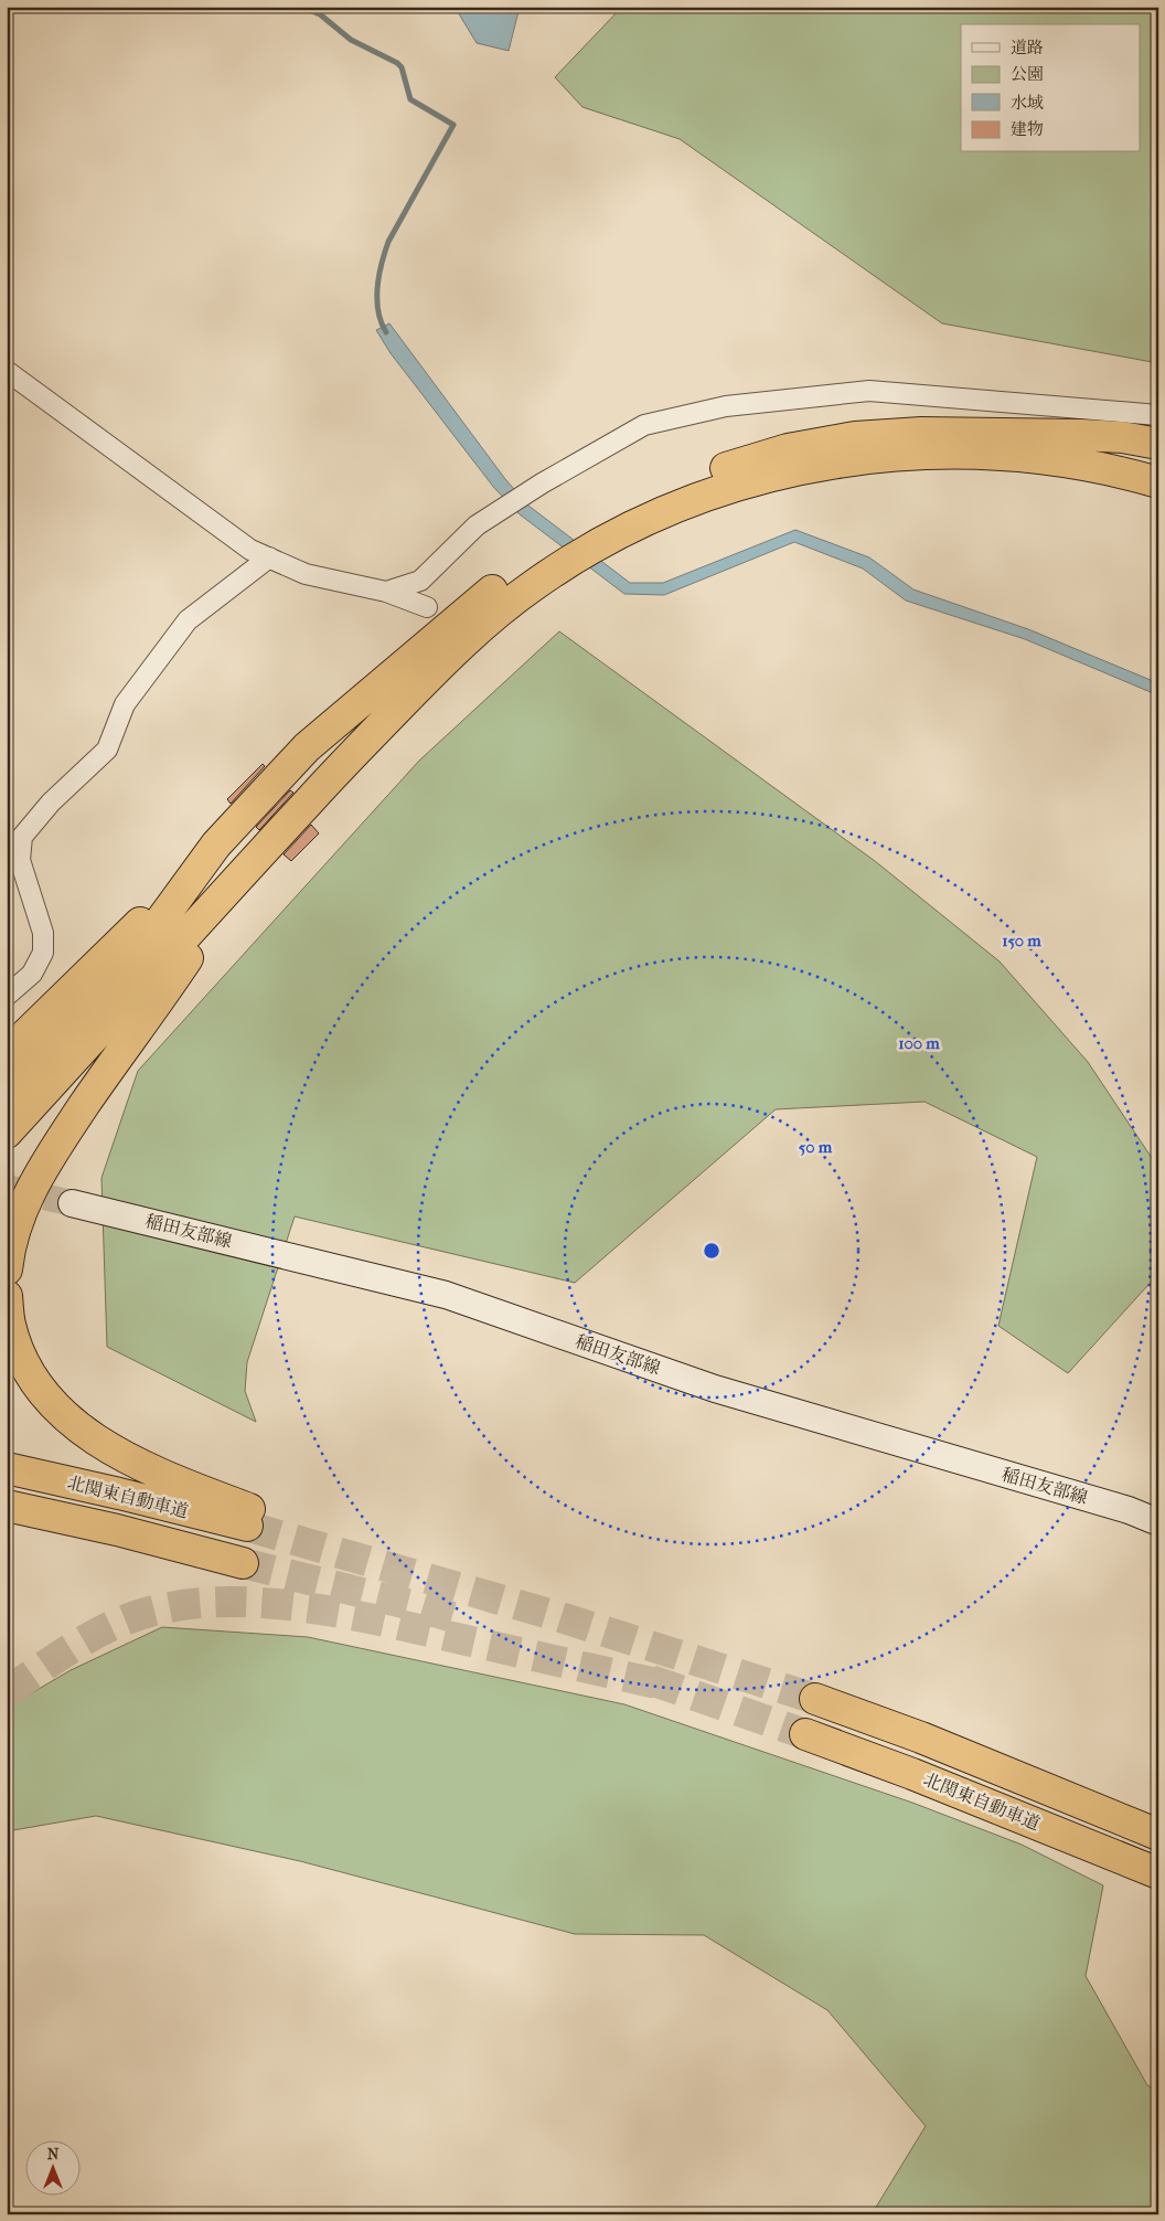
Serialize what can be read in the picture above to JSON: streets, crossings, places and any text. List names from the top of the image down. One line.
{"streets":{"highway":["北関東自動車道"],"main road":["稲田友部線"]},"legend":["道路","公園","水域","建物"],"north":"top","rings":["150 m","100 m","50 m"]}
